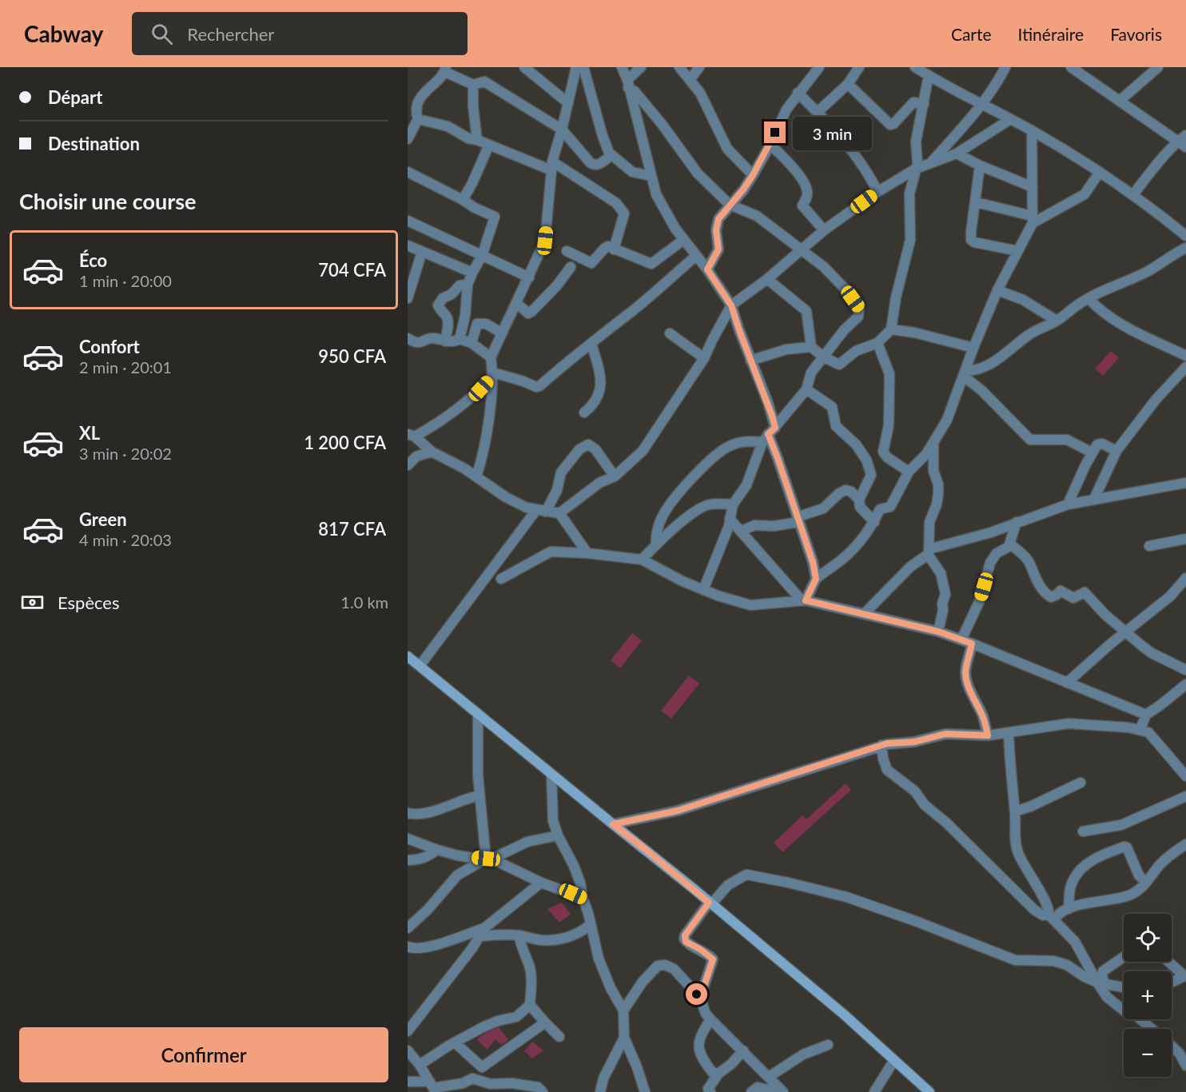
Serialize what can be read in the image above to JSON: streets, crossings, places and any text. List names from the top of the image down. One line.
{"page":{"header":"Cabway","search":"Rechercher","nav":["Carte","Itinéraire","Favoris"],"banner":["Départ","Destination"],"bubble":"3 min","heading":"Choisir une course","list":[{"name":"Éco","note":"1 min · 20:00","value":"704 CFA"},{"name":"Confort","note":"2 min · 20:01","value":"950 CFA"},{"name":"XL","note":"3 min · 20:02","value":"1 200 CFA"},{"name":"Green","note":"4 min · 20:03","value":"817 CFA"}],"pay":["Espèces","1.0 km"],"map_buttons":["+","−"],"buttons":"Confirmer"}}
